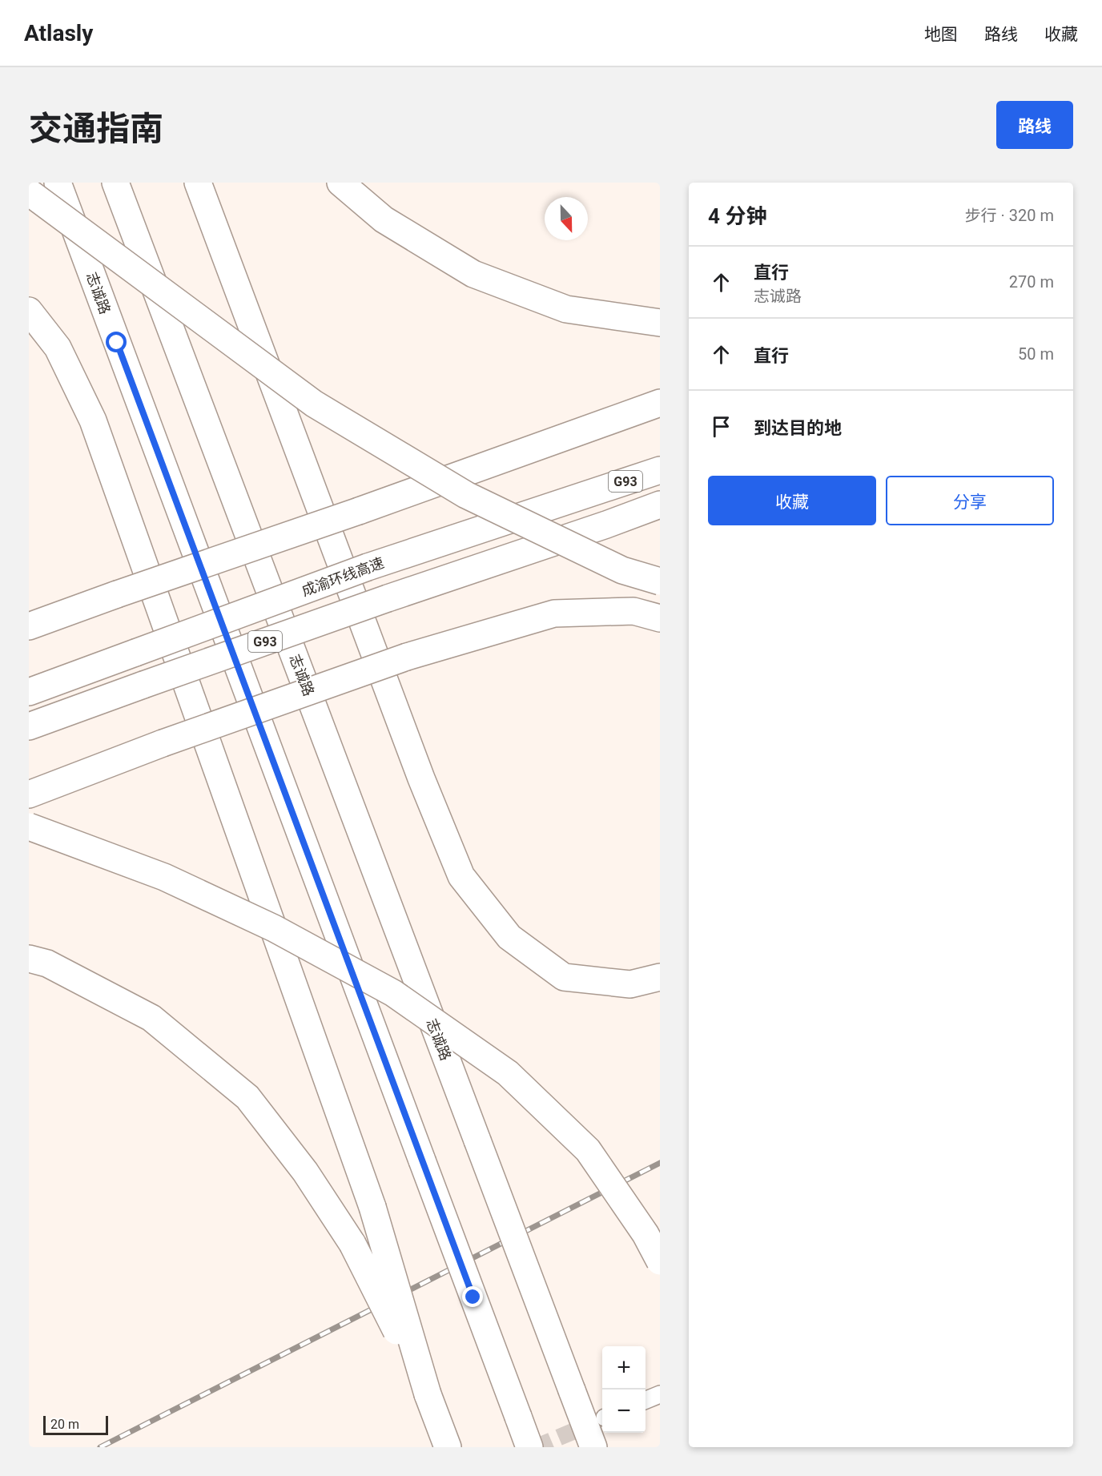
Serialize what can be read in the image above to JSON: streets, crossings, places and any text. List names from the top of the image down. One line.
{"streets":{"main road":["志诚路","G93","成渝环线高速"]},"scale_bar":"20 m","north":"bottom","page":{"header":"Atlasly","nav":["地图","路线","收藏"],"title":"交通指南","buttons":["路线",["收藏","分享"]],"heading":["4 分钟","步行 · 320 m"],"list":[["直行","志诚路","270 m"],["直行","50 m"],"到达目的地"],"map_buttons":["+","−"],"scale":"20 m"}}
